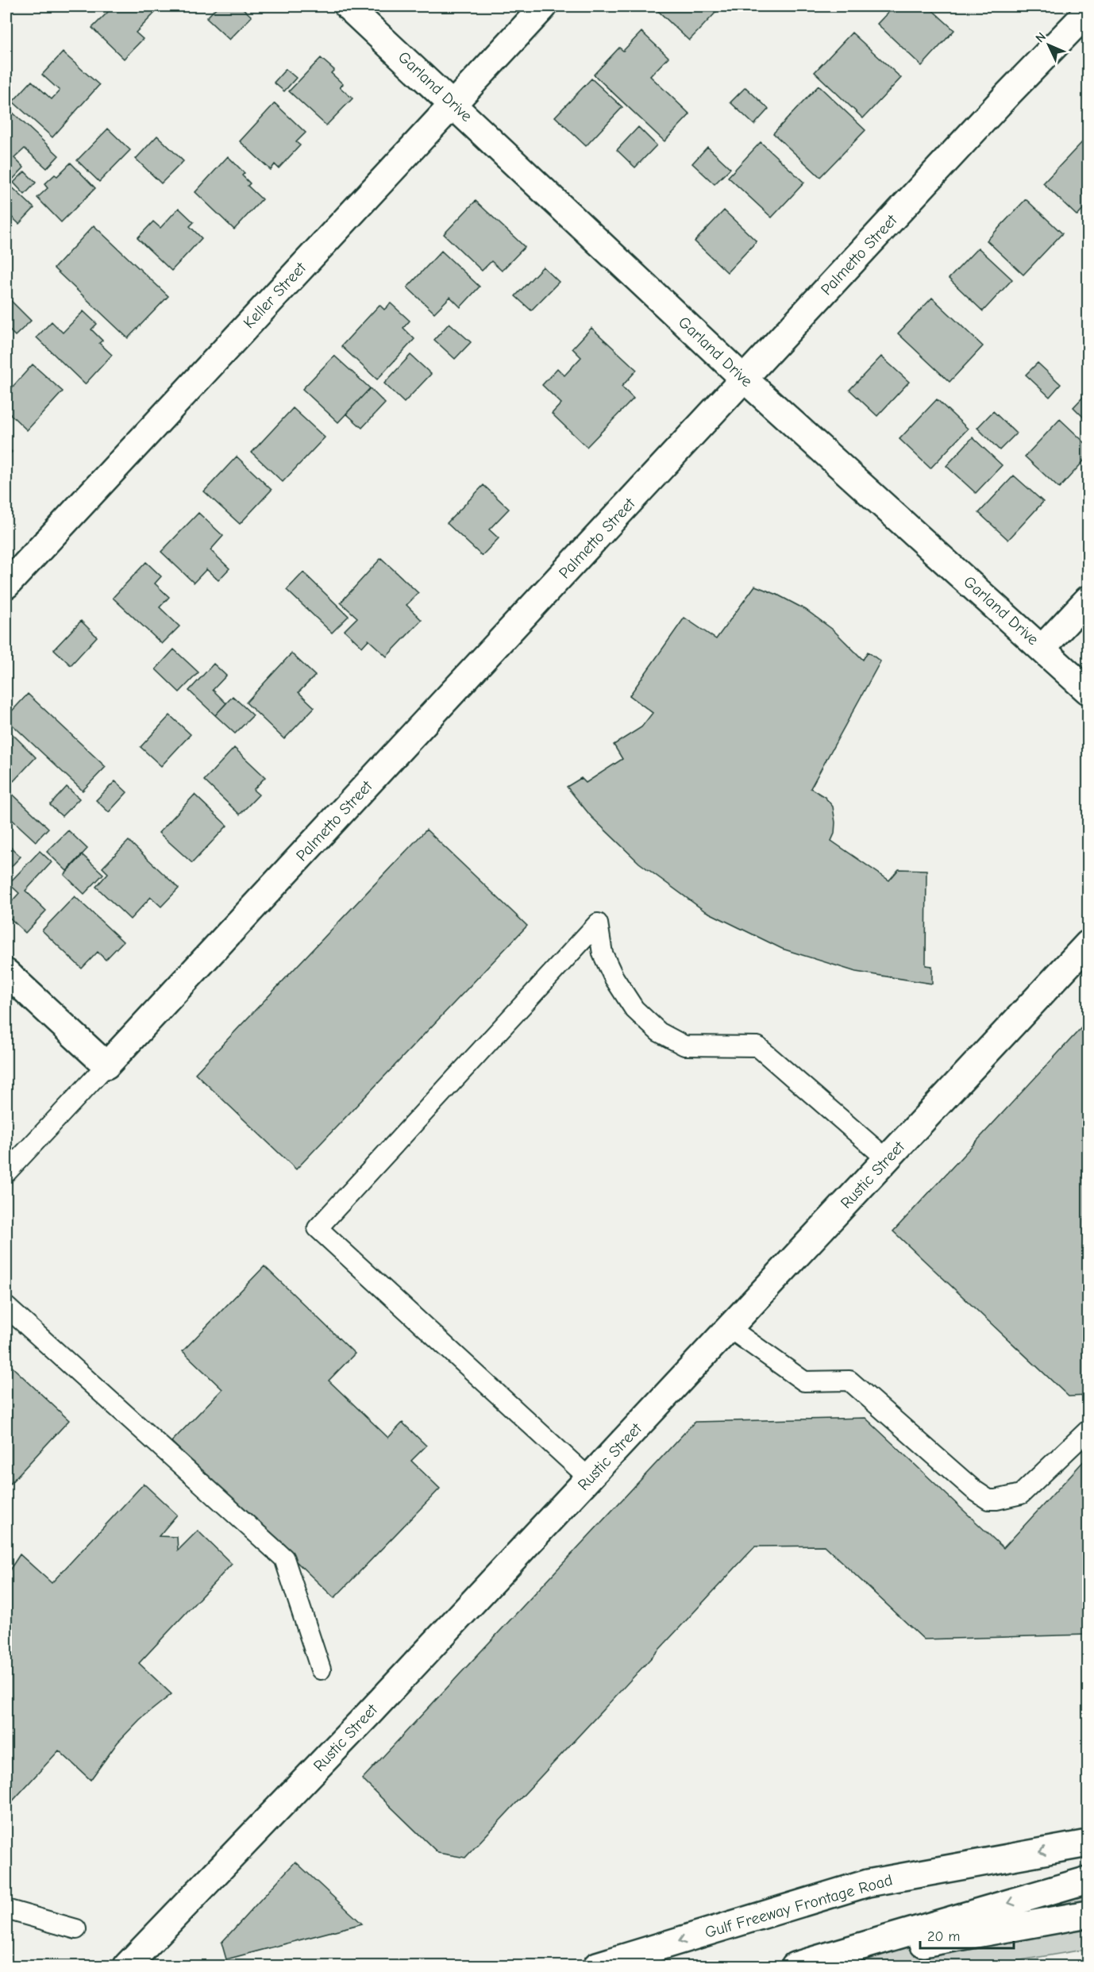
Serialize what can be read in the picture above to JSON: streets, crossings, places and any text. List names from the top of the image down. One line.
{"streets":{"main road":["Garland Drive","Palmetto Street","Keller Street","Rustic Street","Gulf Freeway Frontage Road"]},"crossings":[["Garland Drive","Palmetto Street"],["Garland Drive","Keller Street"]],"scale_bar":"20 m","north":"top left"}
